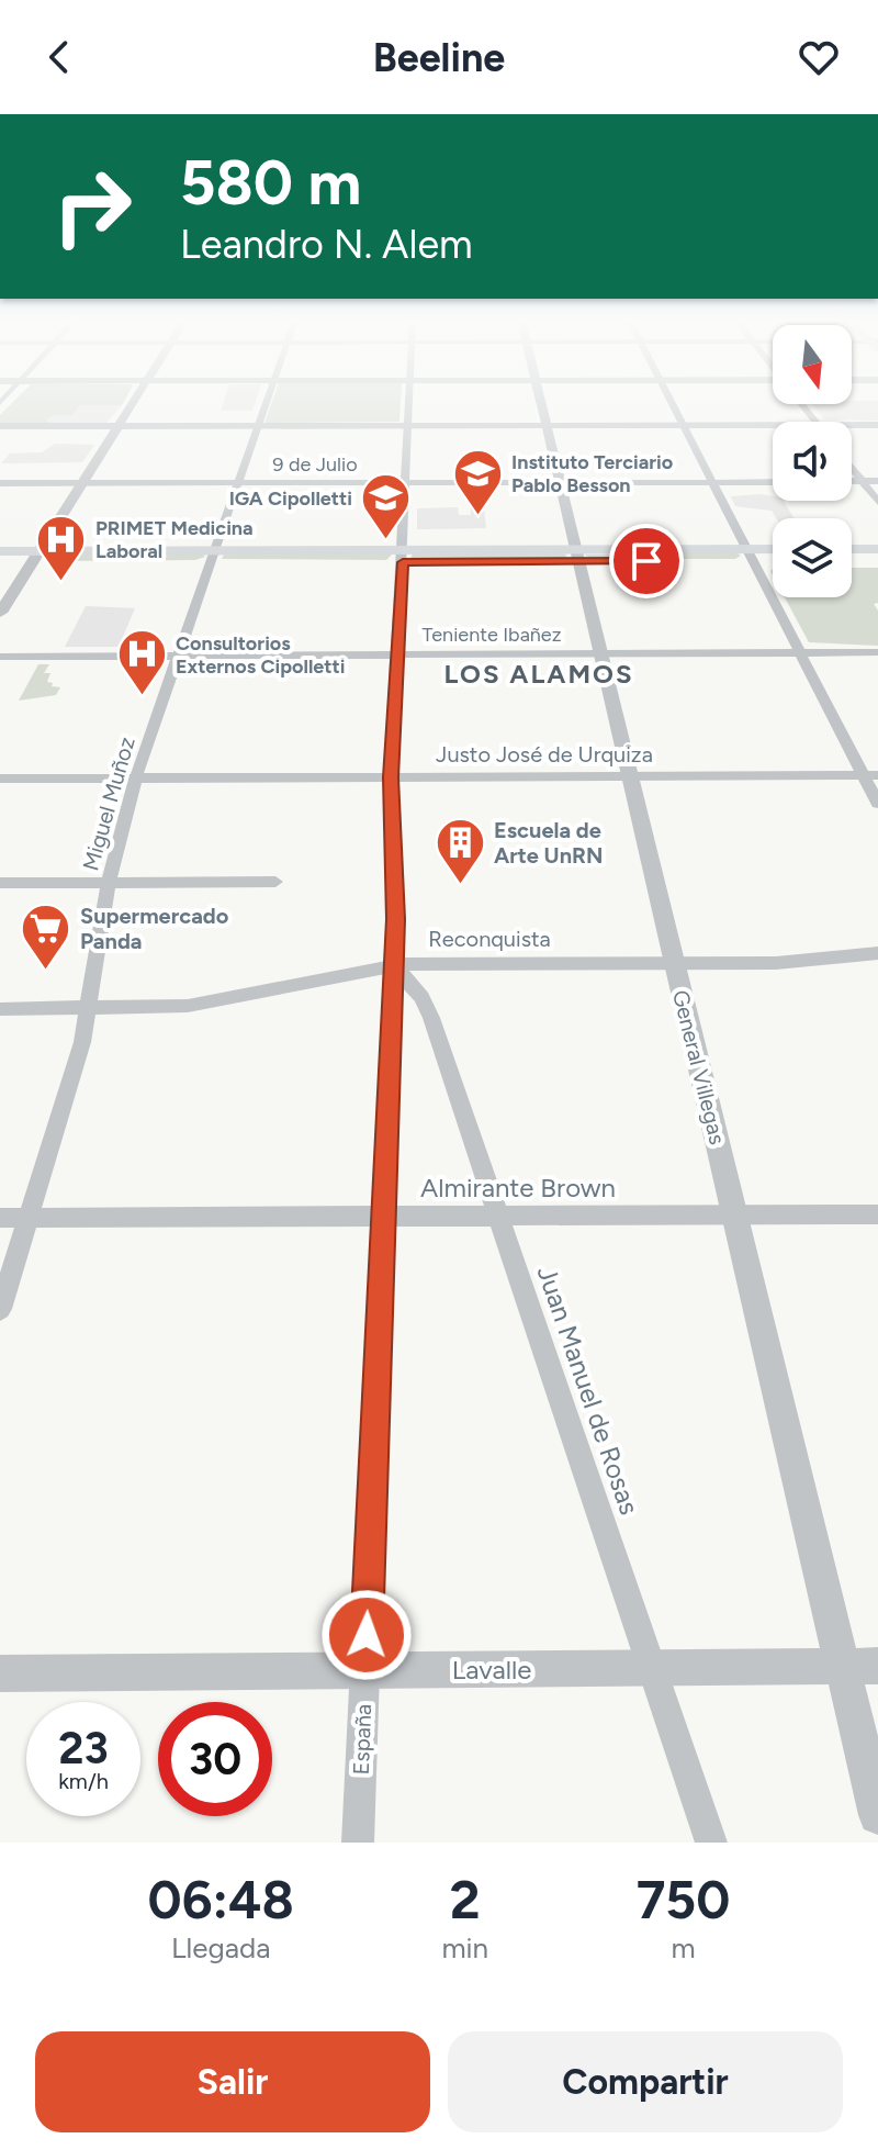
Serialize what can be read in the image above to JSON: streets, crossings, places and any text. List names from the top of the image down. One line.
{"streets":{"street":["9 de Julio","Teniente Ibañez","Justo José de Urquiza","Miguel Muñoz","Reconquista","General Villegas","Almirante Brown","Juan Manuel de Rosas","Lavalle","España"]},"crossings":[["9 de Julio","Miguel Muñoz"],["9 de Julio","General Villegas"],["9 de Julio","España"],["Teniente Ibañez","Miguel Muñoz"],["Teniente Ibañez","General Villegas"],["Teniente Ibañez","España"],["Justo José de Urquiza","Miguel Muñoz"],["Justo José de Urquiza","General Villegas"],["Justo José de Urquiza","España"],["Miguel Muñoz","Reconquista"],["Miguel Muñoz","Almirante Brown"],["Reconquista","General Villegas"],["Reconquista","Juan Manuel de Rosas"],["Reconquista","España"],["General Villegas","Almirante Brown"],["General Villegas","Lavalle"],["Almirante Brown","Juan Manuel de Rosas"],["Almirante Brown","España"],["Juan Manuel de Rosas","Lavalle"],["Juan Manuel de Rosas","España"],["Lavalle","España"]],"districts":["LOS ALAMOS"],"places":{"school or university":["Instituto Terciario Pablo Besson","IGA Cipolletti"],"hospital":["PRIMET Medicina Laboral","Consultorios Externos Cipolletti"],"building":["Escuela de Arte UnRN"],"supermarket":["Supermercado Panda"]},"north":"bottom","page":{"header":"Beeline","turn":["580 m","Leandro N. Alem"],"speed":"23 km/h","limit":"30","eta":["06:48","Llegada","2","min","750","m"],"buttons":["Salir","Compartir"]}}
